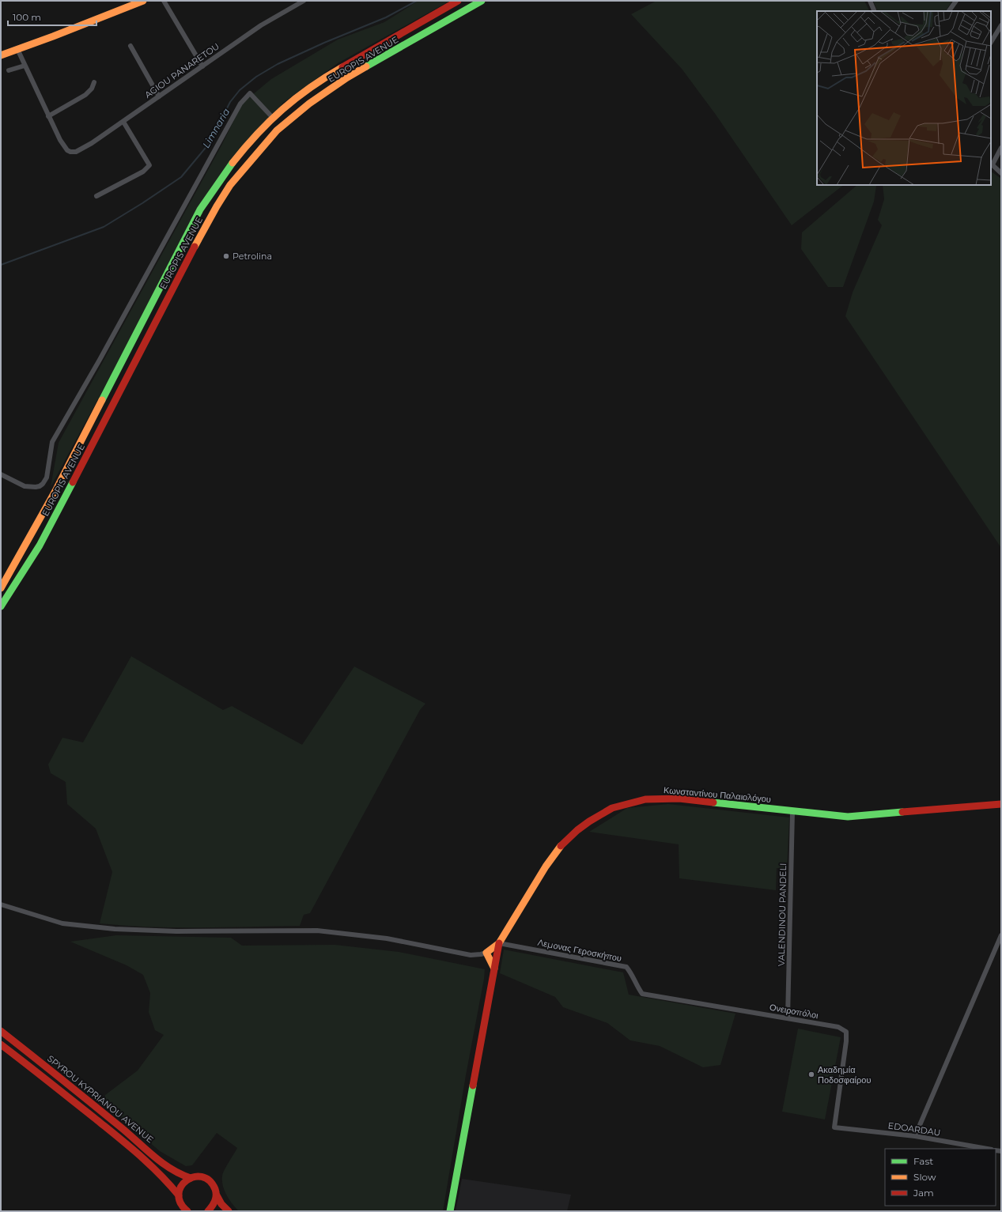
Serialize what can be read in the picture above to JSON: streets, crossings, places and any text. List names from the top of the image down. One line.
{"streets":{"main road":["EUROPIS AVENUE","Κωνσταντίνου Παλαιολόγου","SPYROU KYPRIANOU AVENUE"],"street":["AGIOU PANARETOU","VALENDINOU PANDELI","Λεμονας Γεροσκήπου","Ονειροπόλοι","EDOARDAU"]},"crossings":[["Κωνσταντίνου Παλαιολόγου","VALENDINOU PANDELI"],["Κωνσταντίνου Παλαιολόγου","Λεμονας Γεροσκήπου"],["VALENDINOU PANDELI","Ονειροπόλοι"],["Λεμονας Γεροσκήπου","Ονειροπόλοι"],["Ονειροπόλοι","EDOARDAU"]],"water":["Limnaria"],"places":["Petrolina","Ακαδημία Ποδοσφαίρου"],"legend":["Fast","Slow","Jam"],"scale_bar":"100 m"}
